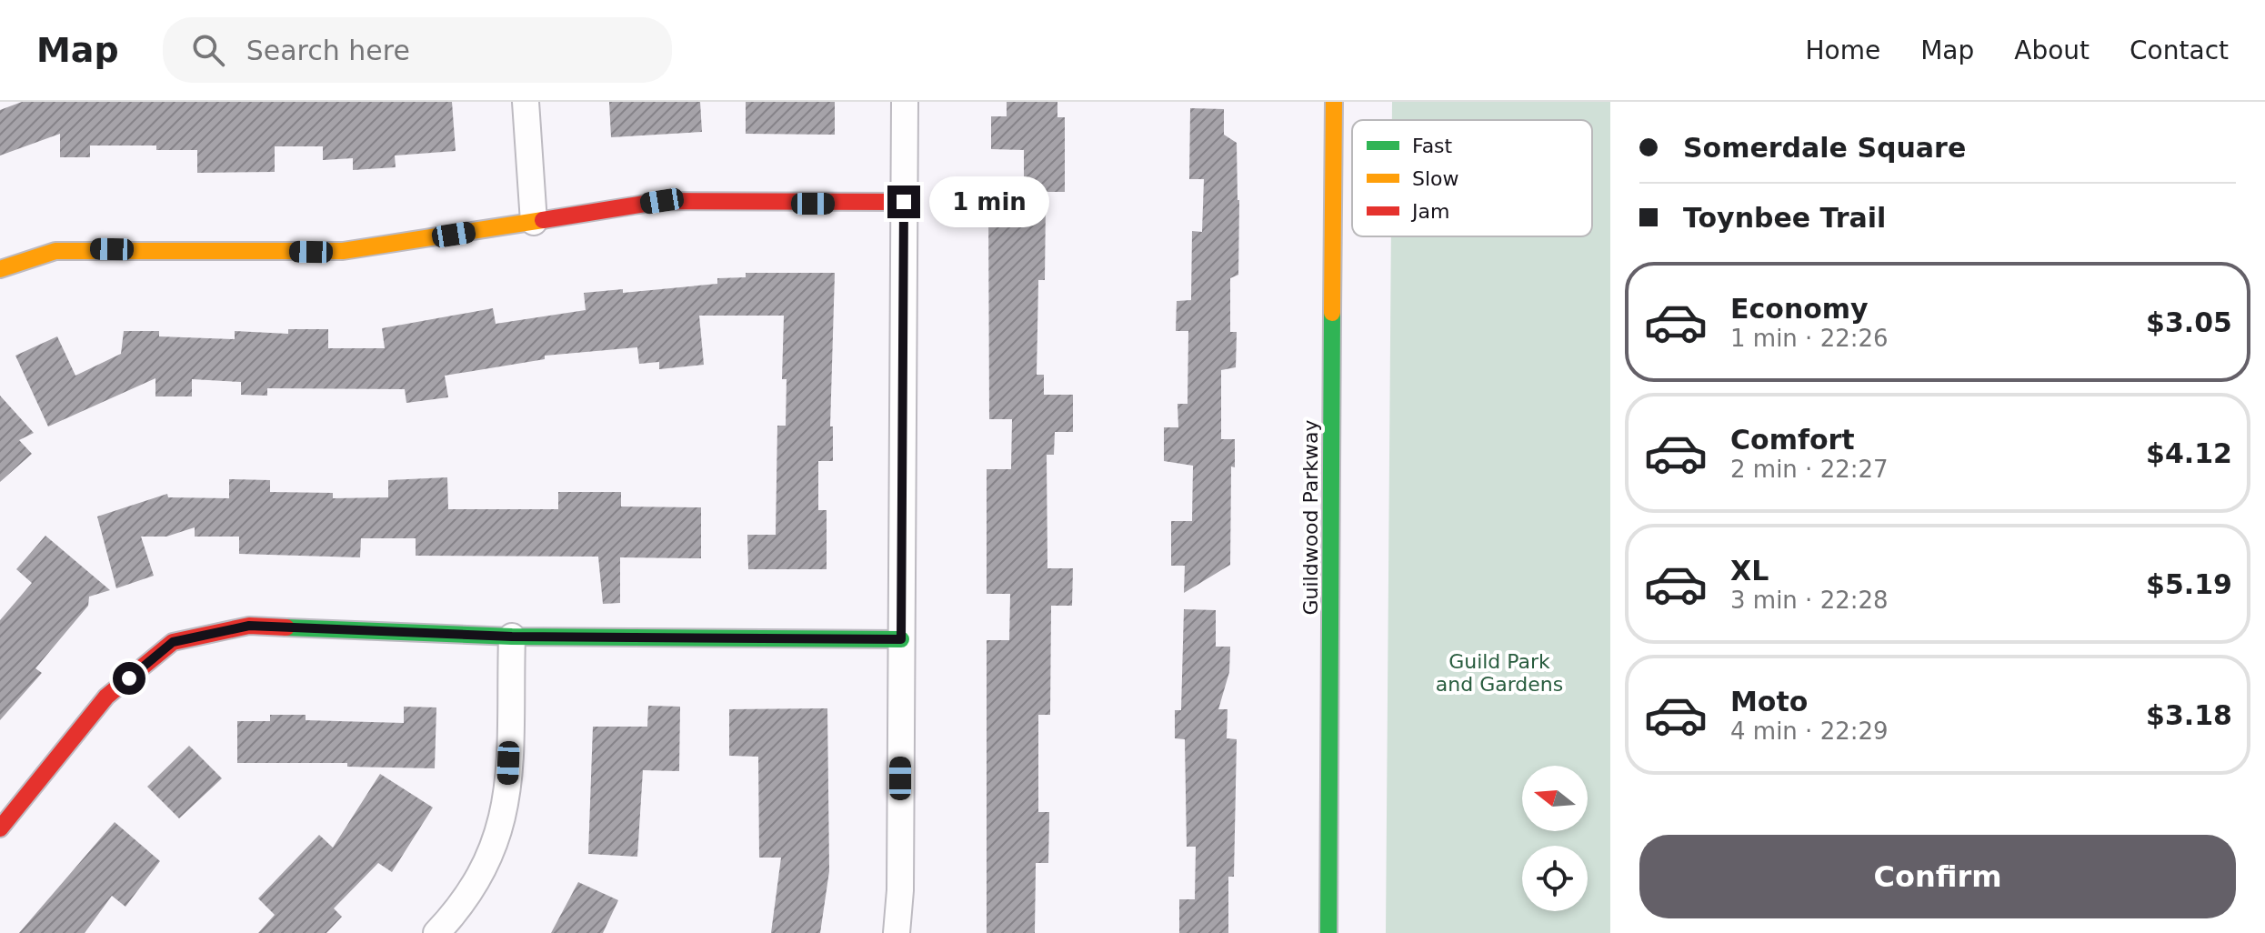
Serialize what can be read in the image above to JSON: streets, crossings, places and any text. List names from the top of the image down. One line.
{"streets":{"street":["Guildwood Parkway"]},"parks":["Guild Park and Gardens"],"legend":["Fast","Slow","Jam"],"north":"left","page":{"header":"Map","search":"Search here","nav":["Home","Map","About","Contact"],"banner":["Somerdale Square","Toynbee Trail"],"bubble":"1 min","list":[{"name":"Economy","note":"1 min · 22:26","value":"$3.05"},{"name":"Comfort","note":"2 min · 22:27","value":"$4.12"},{"name":"XL","note":"3 min · 22:28","value":"$5.19"},{"name":"Moto","note":"4 min · 22:29","value":"$3.18"}],"buttons":"Confirm"}}
